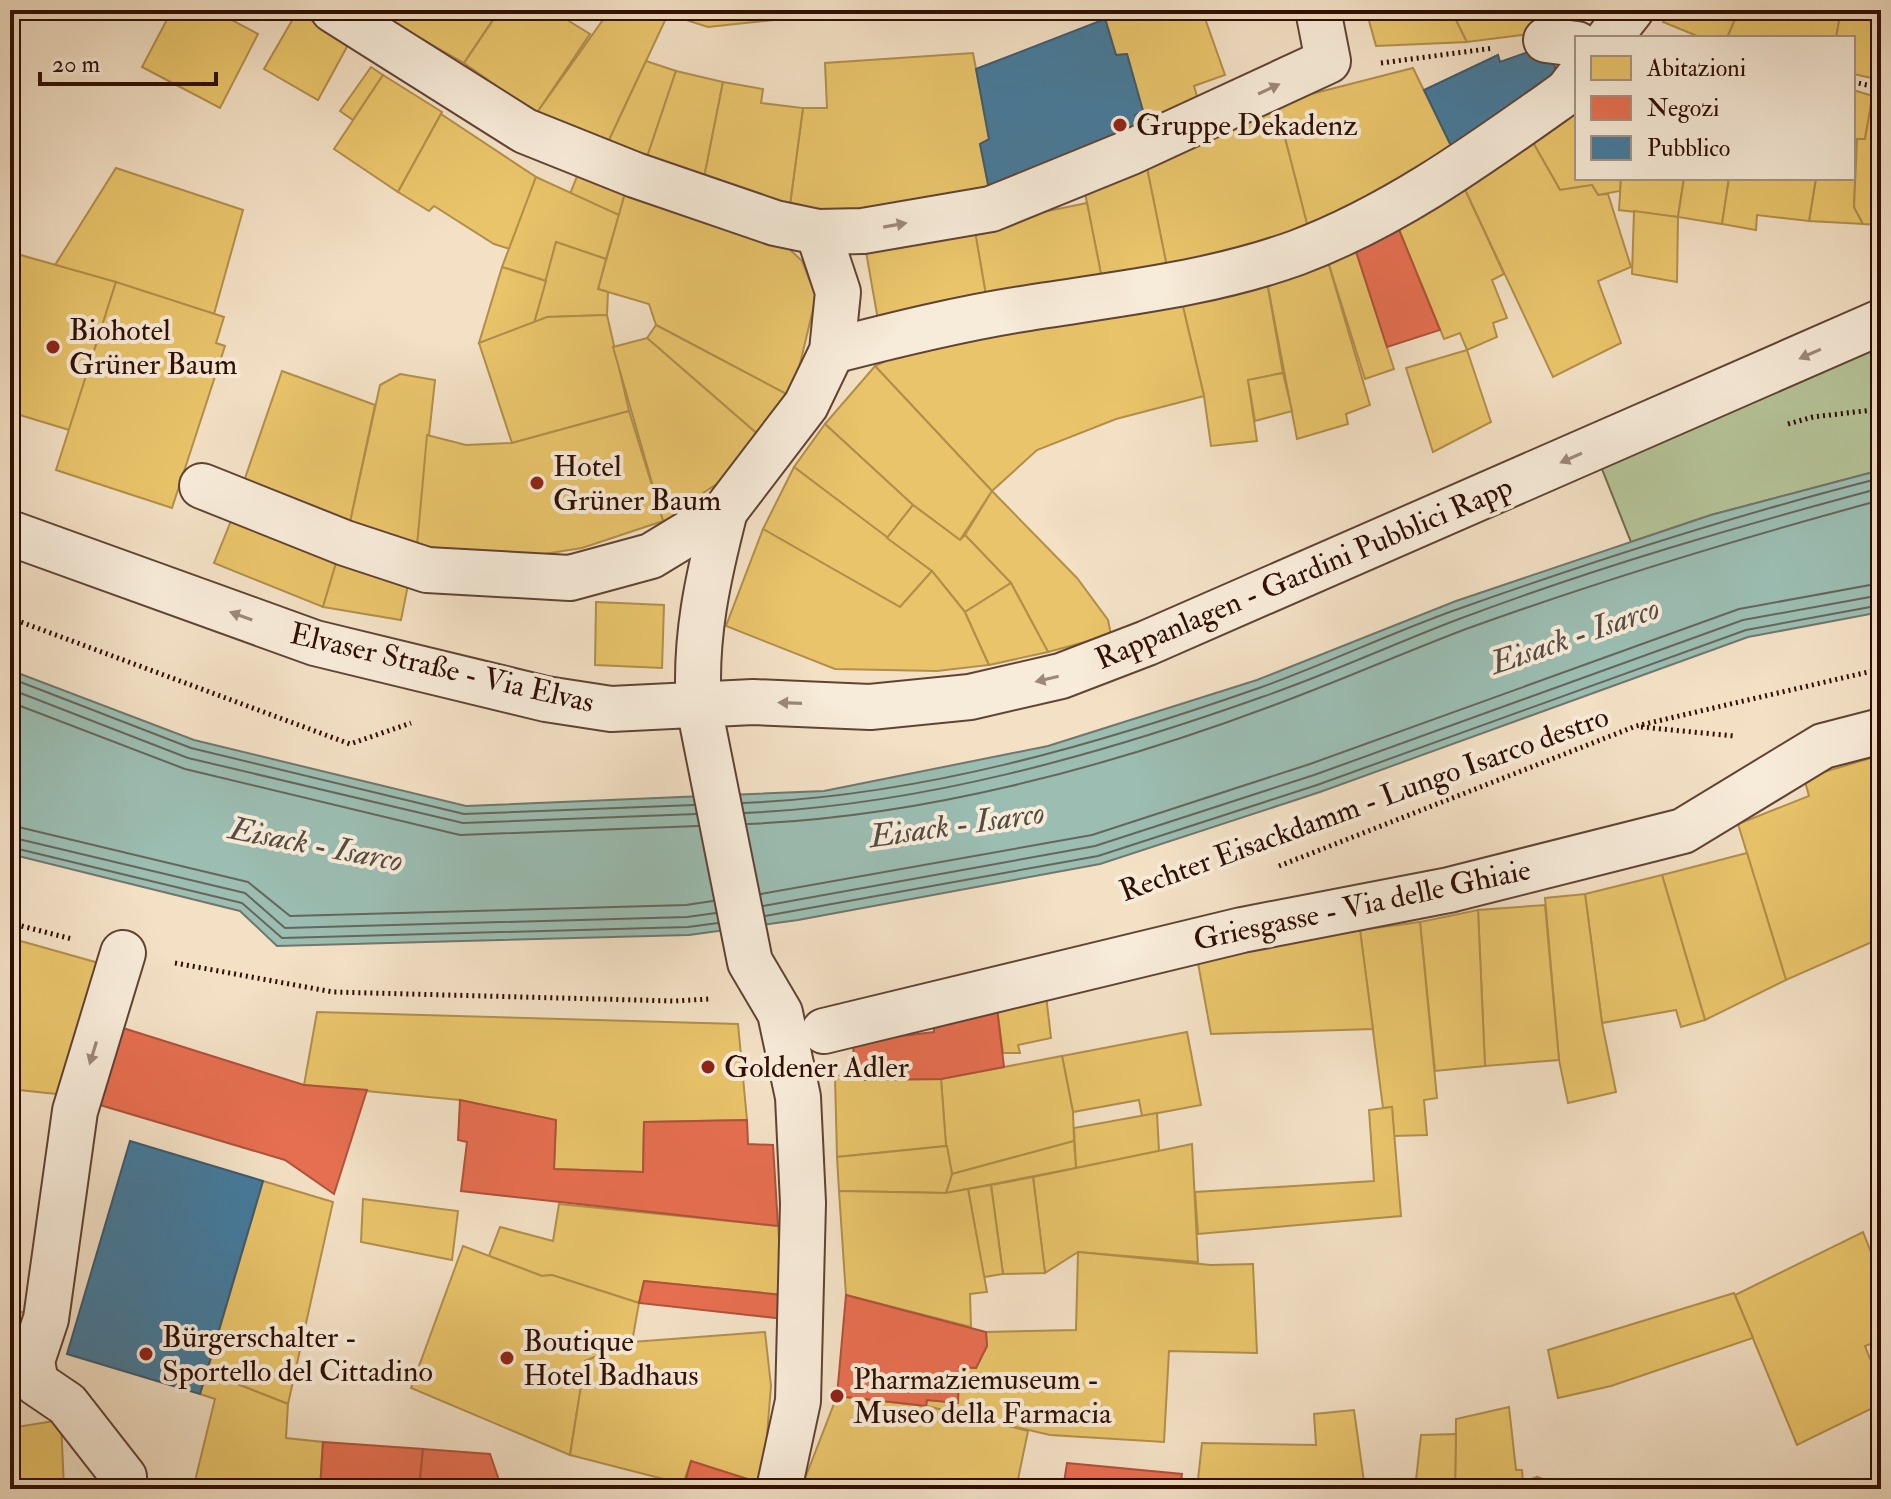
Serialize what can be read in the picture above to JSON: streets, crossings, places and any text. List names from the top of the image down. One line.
{"streets":{"street":["Rappanlagen - Gardini Pubblici Rapp","Elvaser Straße - Via Elvas","Griesgasse - Via delle Ghiaie"],"path":["Rechter Eisackdamm - Lungo Isarco destro"]},"crossings":[["Rappanlagen - Gardini Pubblici Rapp","Elvaser Straße - Via Elvas"]],"water":["Eisack - Isarco"],"places":["Gruppe Dekadenz","Biohotel Grüner Baum","Hotel Grüner Baum","Goldener Adler","Bürgerschalter - Sportello del Cittadino","Boutique Hotel Badhaus","Pharmaziemuseum - Museo della Farmacia"],"legend":["Abitazioni","Negozi","Pubblico"],"scale_bar":"20 m"}
